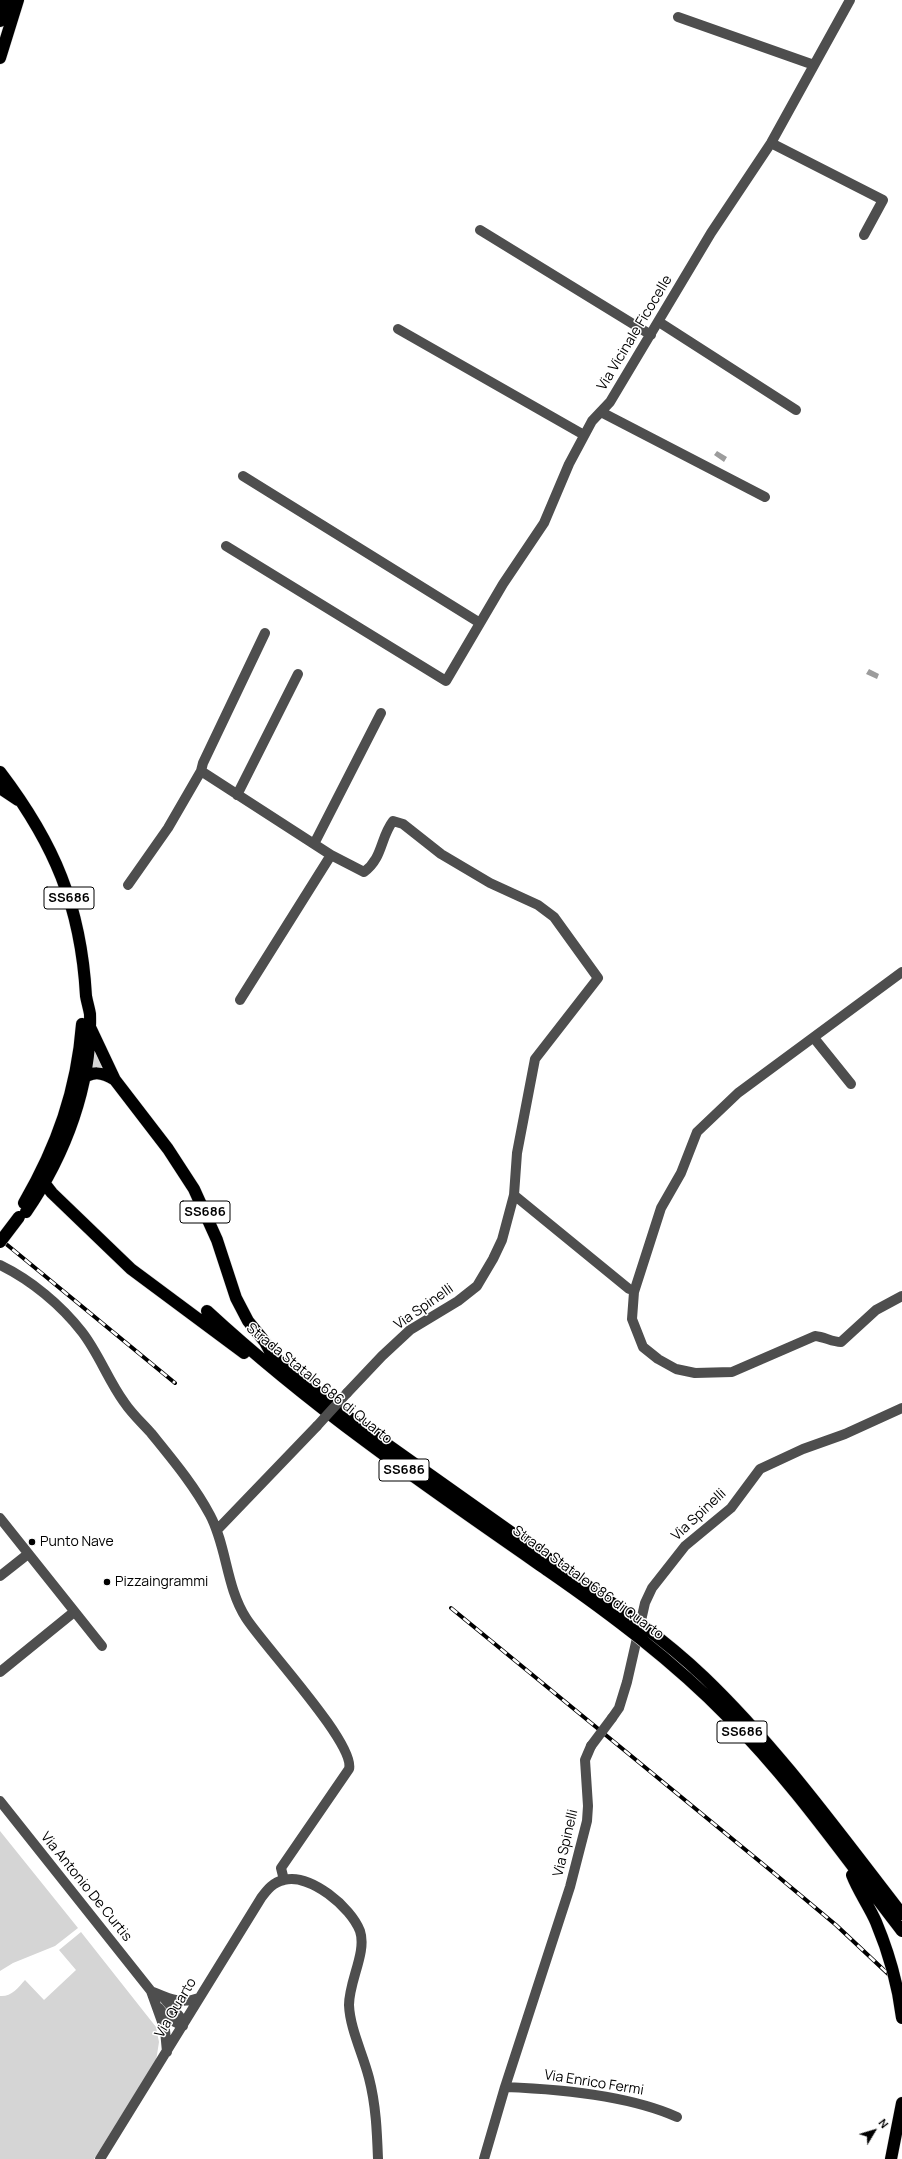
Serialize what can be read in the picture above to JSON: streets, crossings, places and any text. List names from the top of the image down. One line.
{"streets":{"highway":["SS686","Strada Statale 686 di Quarto"],"street":["Via Vicinale Ficocelle","Via Spinelli","Via Antonio De Curtis","Via Quarto","Via Enrico Fermi"]},"crossings":[["SS686","Strada Statale 686 di Quarto"],["Via Spinelli","Via Enrico Fermi"]],"places":["Punto Nave","Pizzaingrammi"],"north":"top right"}
